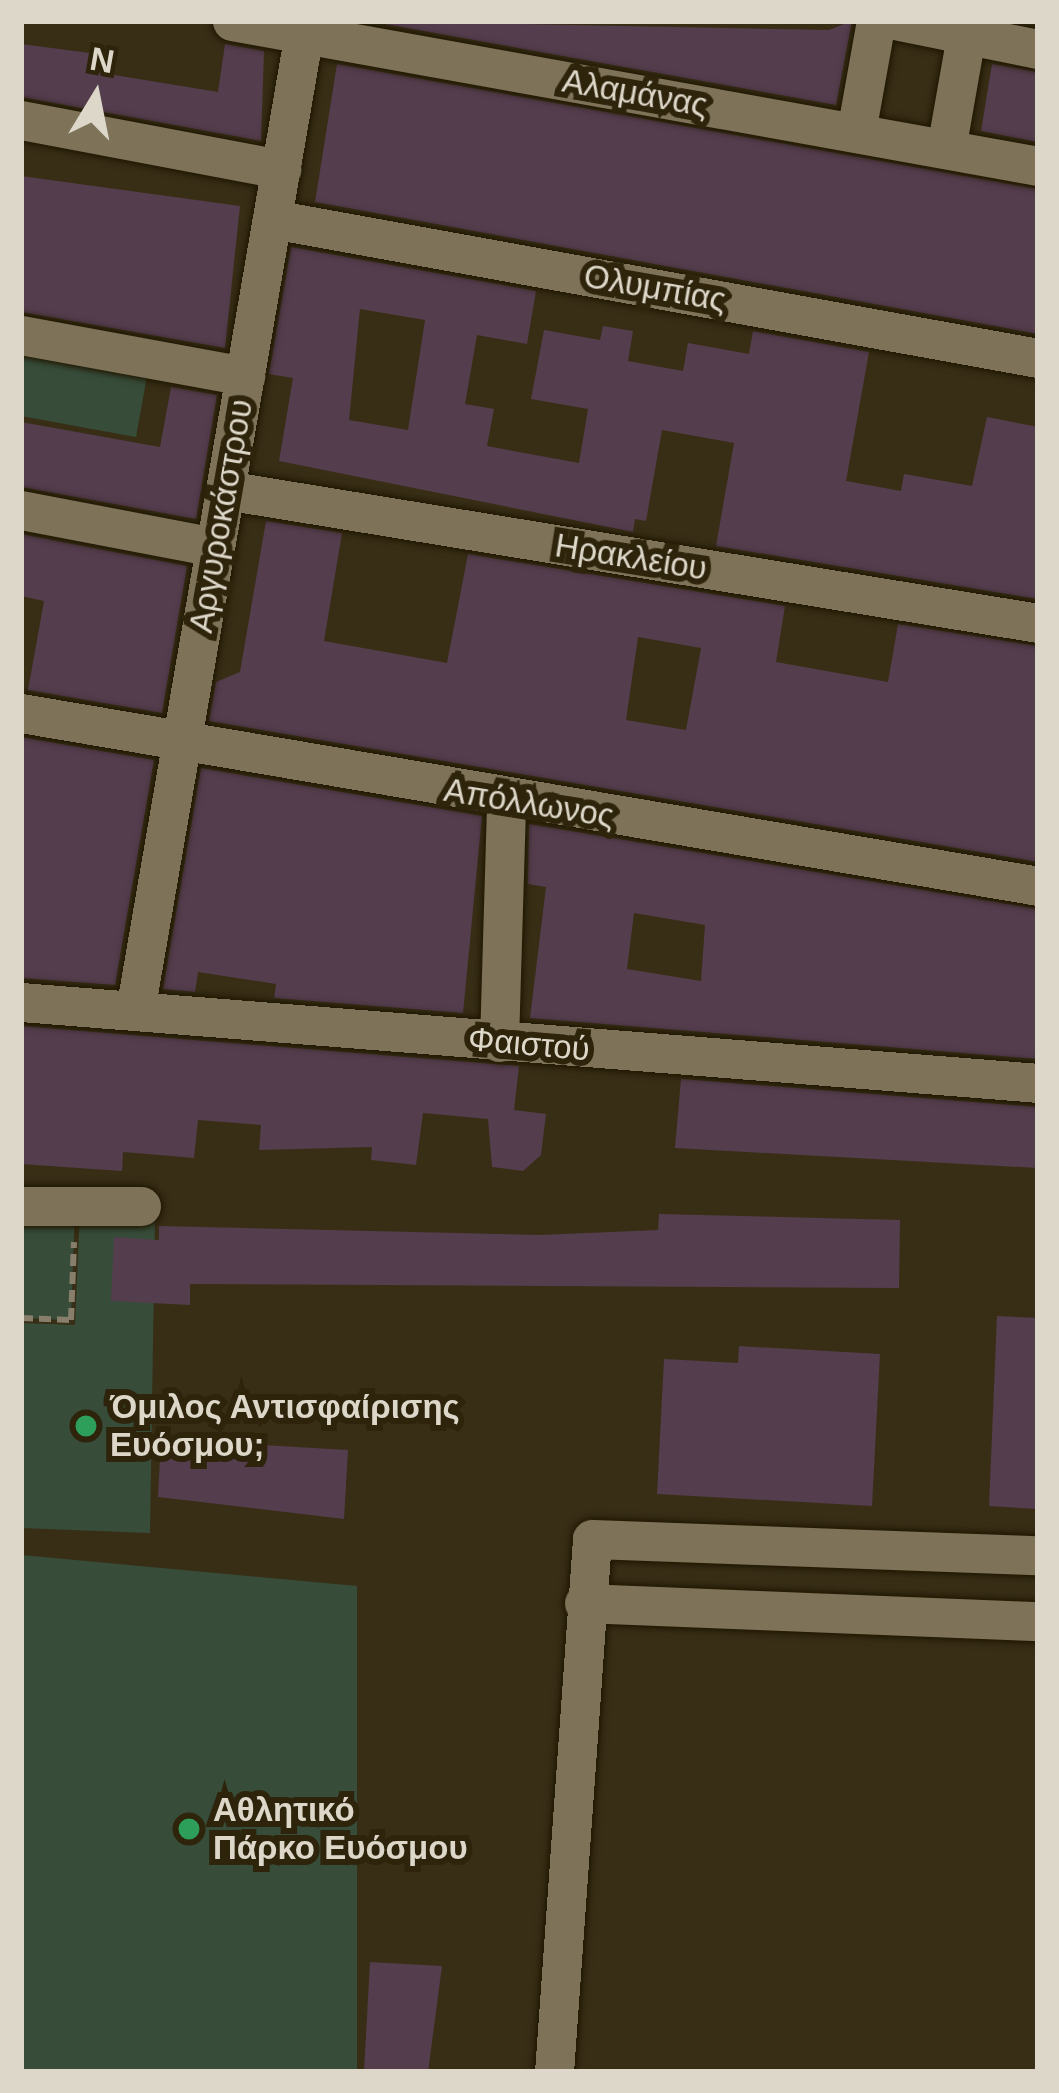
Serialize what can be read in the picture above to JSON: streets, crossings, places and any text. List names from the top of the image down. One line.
{"streets":{"street":["Αλαμάνας","Ολυμπίας","Αργυροκάστρου","Ηρακλείου","Απόλλωνος","Φαιστού"]},"crossings":[["Αλαμάνας","Αργυροκάστρου"],["Ολυμπίας","Αργυροκάστρου"],["Αργυροκάστρου","Ηρακλείου"],["Αργυροκάστρου","Απόλλωνος"],["Αργυροκάστρου","Φαιστού"]],"places":["Όμιλος Αντισφαίρισης Ευόσμου;","Αθλητικό Πάρκο Ευόσμου"],"north":"top"}
